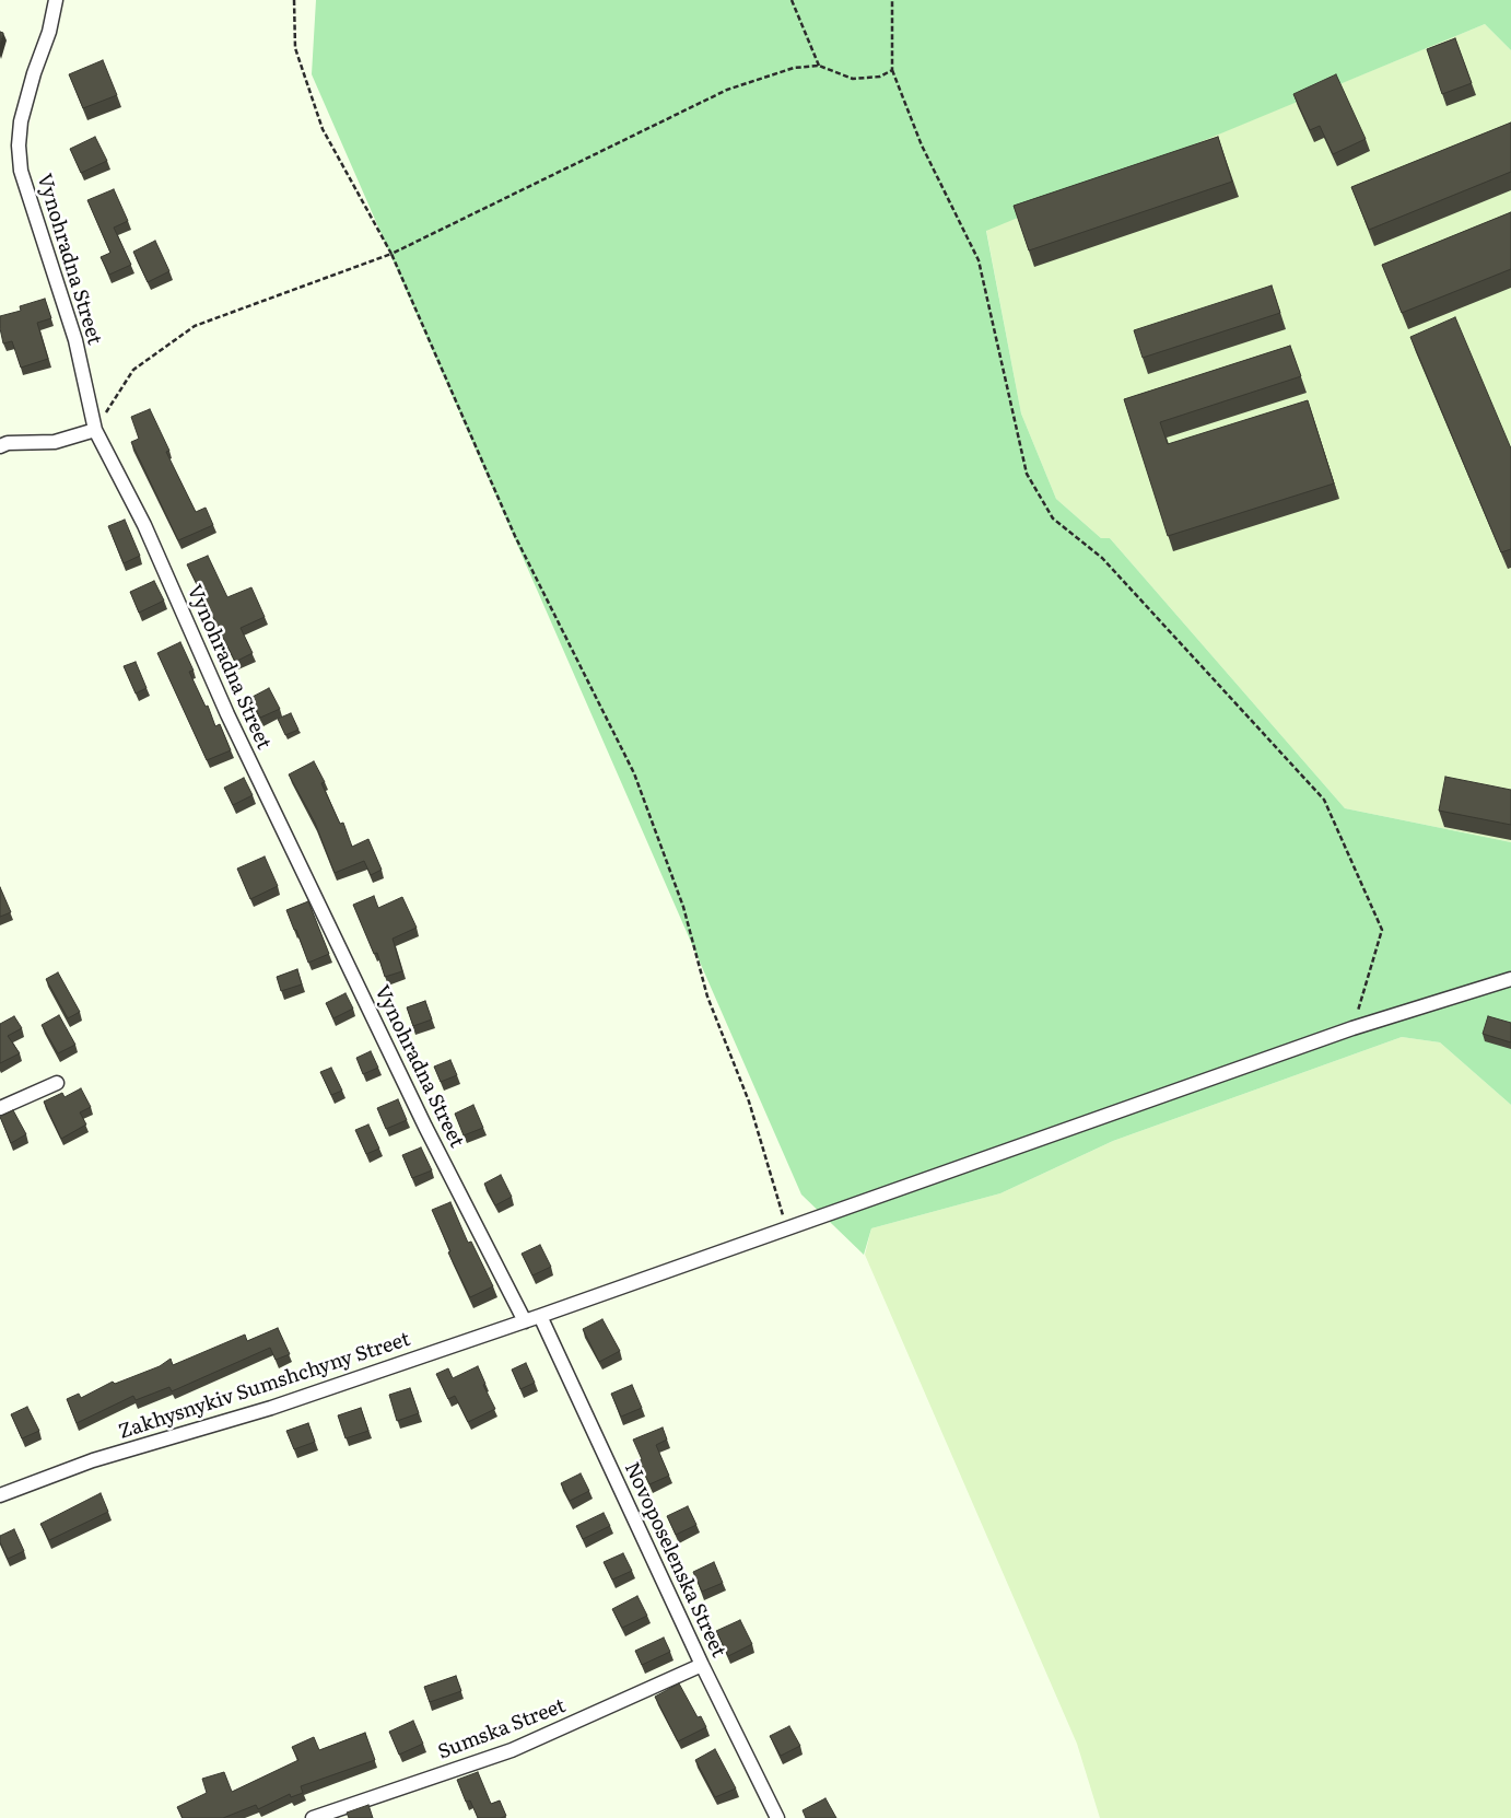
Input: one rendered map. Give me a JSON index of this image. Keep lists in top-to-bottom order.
{
  "streets": {
    "street": [
      "Vynohradna Street",
      "Zakhysnykiv Sumshchyny Street",
      "Novoposelenska Street",
      "Sumska Street"
    ]
  },
  "crossings": [
    ["Vynohradna Street", "Zakhysnykiv Sumshchyny Street"],
    ["Zakhysnykiv Sumshchyny Street", "Novoposelenska Street"],
    ["Novoposelenska Street", "Sumska Street"]
  ]
}
